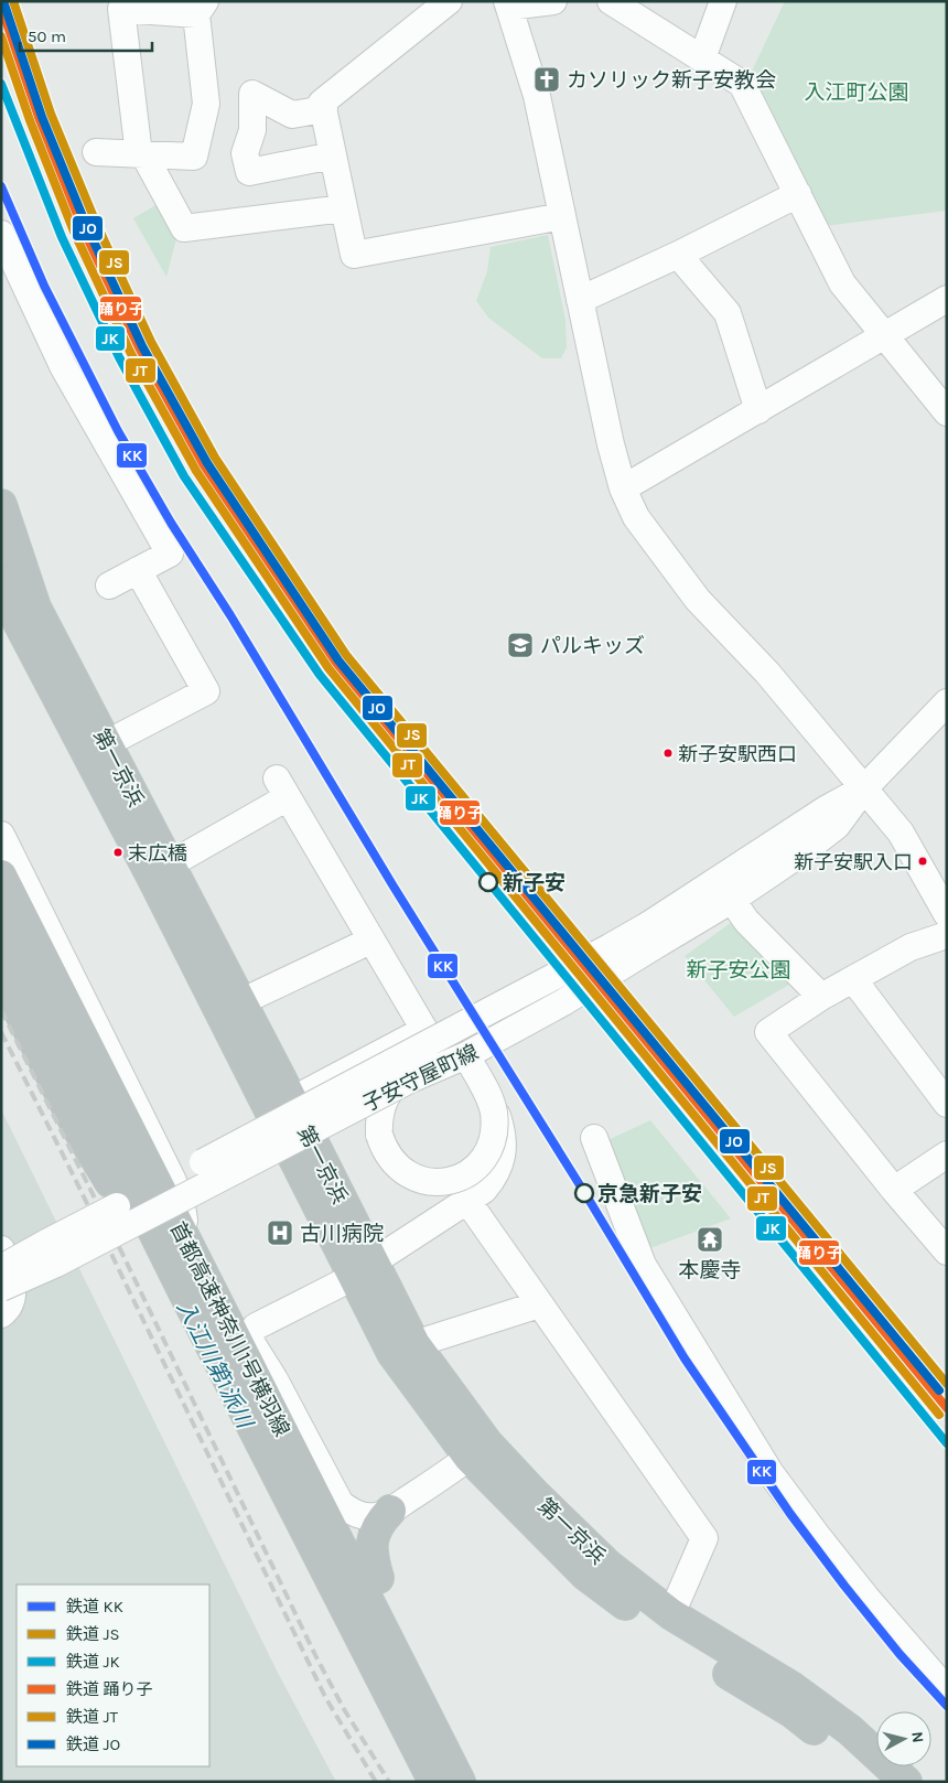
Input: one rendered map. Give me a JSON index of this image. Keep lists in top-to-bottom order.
{
  "streets": {
    "highway": ["第一京浜", "首都高速神奈川1号横羽線"],
    "street": ["子安守屋町線"]
  },
  "water": ["入江川第1派川"],
  "parks": ["入江町公園", "新子安公園"],
  "places": {
    "church": ["カソリック新子安教会"],
    "school or university": ["パルキッズ"],
    "other": [
      "新子安駅西口",
      "末広橋",
      "新子安駅入口",
      "新子安",
      "京急新子安"
    ],
    "hospital": ["古川病院"],
    "temple": ["本慶寺"]
  },
  "lines": [
    "rail line JS",
    "rail line JO",
    "rail line 踊り子",
    "rail line JT",
    "rail line JK",
    "rail line KK"
  ],
  "legend": [
    "鉄道 KK",
    "鉄道 JS",
    "鉄道 JK",
    "鉄道 踊り子",
    "鉄道 JT",
    "鉄道 JO"
  ],
  "scale_bar": "50 m",
  "north": "right"
}
